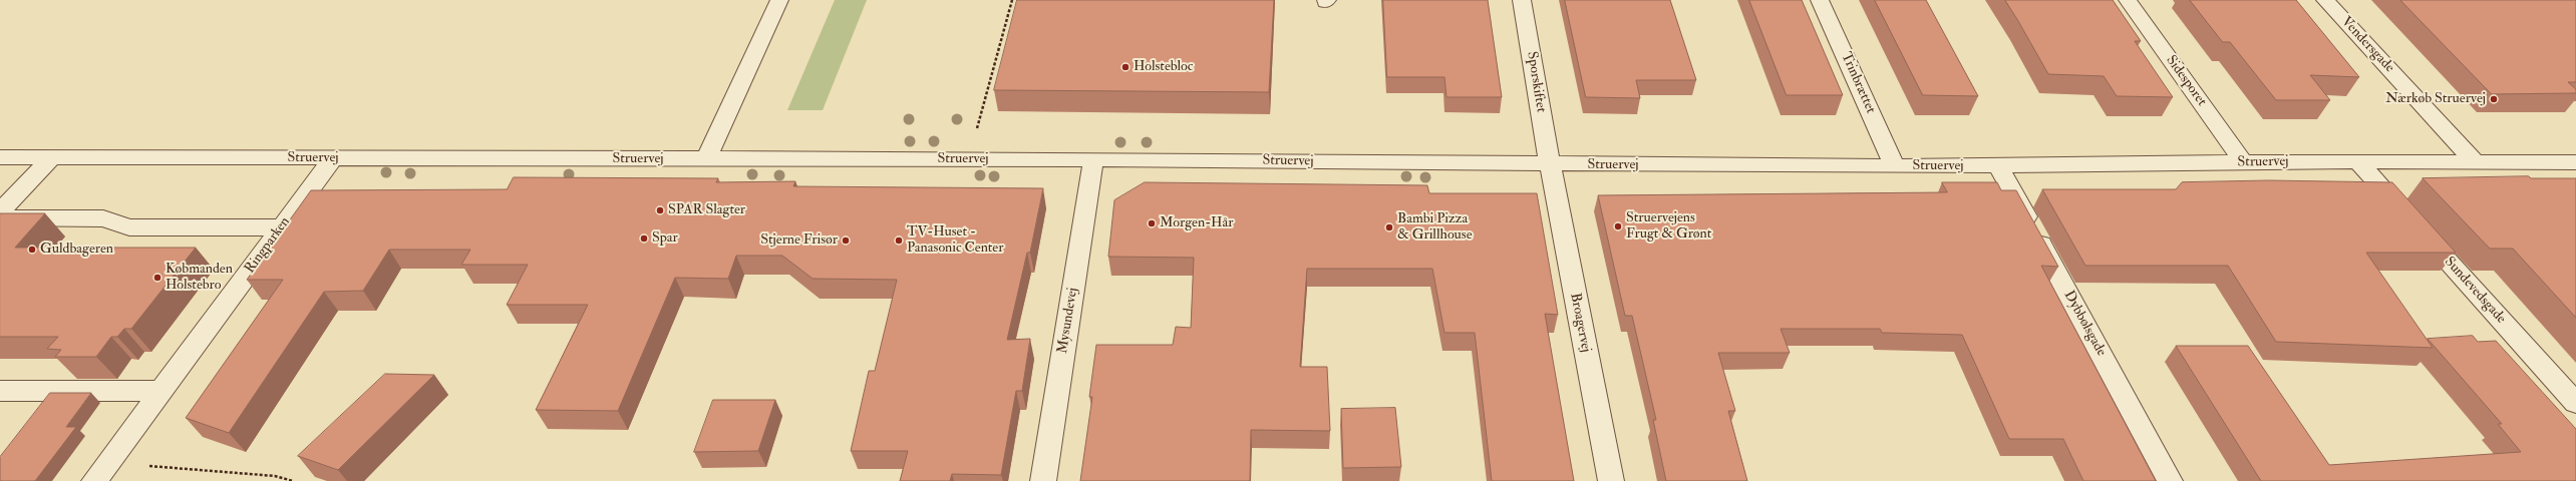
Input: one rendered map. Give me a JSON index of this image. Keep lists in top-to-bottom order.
{
  "streets": {
    "street": [
      "Vendersgade",
      "Sidesporet",
      "Sporskiftet",
      "Trinbrættet",
      "Struervej",
      "Ringparken",
      "Sundevedsgade",
      "Mysundevej",
      "Broagervej",
      "Dybbølsgade"
    ]
  },
  "crossings": [
    ["Vendersgade", "Struervej"],
    ["Sidesporet", "Struervej"],
    ["Sporskiftet", "Struervej"],
    ["Sporskiftet", "Broagervej"],
    ["Trinbrættet", "Struervej"],
    ["Struervej", "Ringparken"],
    ["Struervej", "Sundevedsgade"],
    ["Struervej", "Mysundevej"],
    ["Struervej", "Broagervej"],
    ["Struervej", "Dybbølsgade"]
  ],
  "places": [
    "Holstebloc",
    "Nærkøb Struervej",
    "SPAR Slagter",
    "Morgen-Hår",
    "Struervejens Frugt & Grønt",
    "Bambi Pizza & Grillhouse",
    "Spar",
    "Stjerne Frisør",
    "TV-Huset - Panasonic Center",
    "Guldbageren",
    "Købmanden Holstebro"
  ]
}
